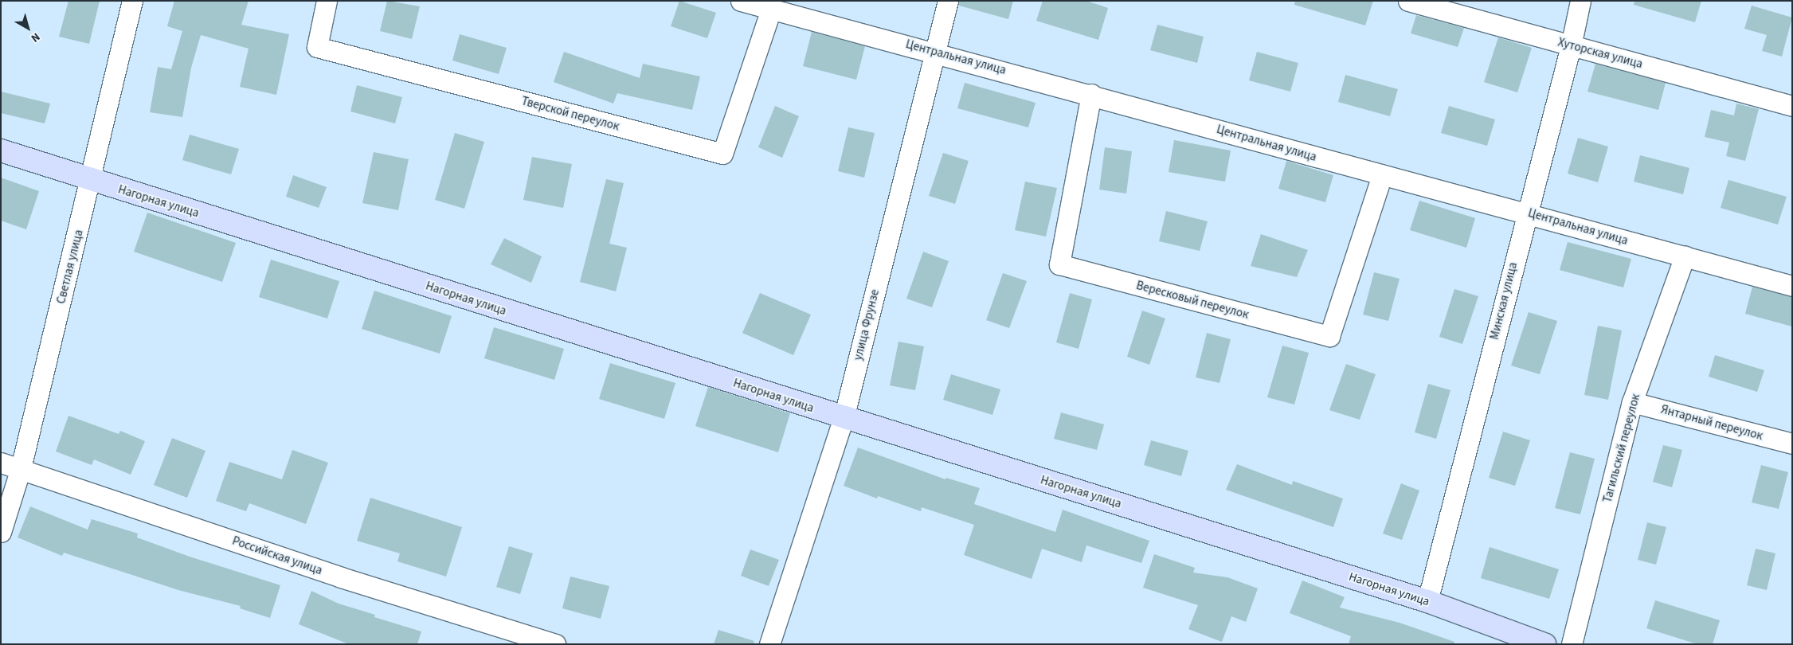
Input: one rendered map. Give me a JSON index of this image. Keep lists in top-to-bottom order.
{
  "streets": {
    "street": [
      "Хуторская улица",
      "Центральная улица",
      "Тверской переулок",
      "Нагорная улица",
      "Светлая улица",
      "Вересковый переулок",
      "Минская улица",
      "улица Фрунзе",
      "Янтарный переулок",
      "Тагильский переулок",
      "Российская улица"
    ]
  },
  "crossings": [
    ["Хуторская улица", "Минская улица"],
    ["Центральная улица", "Тверской переулок"],
    ["Центральная улица", "Вересковый переулок"],
    ["Центральная улица", "Минская улица"],
    ["Центральная улица", "улица Фрунзе"],
    ["Центральная улица", "Тагильский переулок"],
    ["Нагорная улица", "Светлая улица"],
    ["Нагорная улица", "Минская улица"],
    ["Нагорная улица", "улица Фрунзе"],
    ["Светлая улица", "Российская улица"],
    ["Янтарный переулок", "Тагильский переулок"]
  ],
  "north": "bottom right"
}
